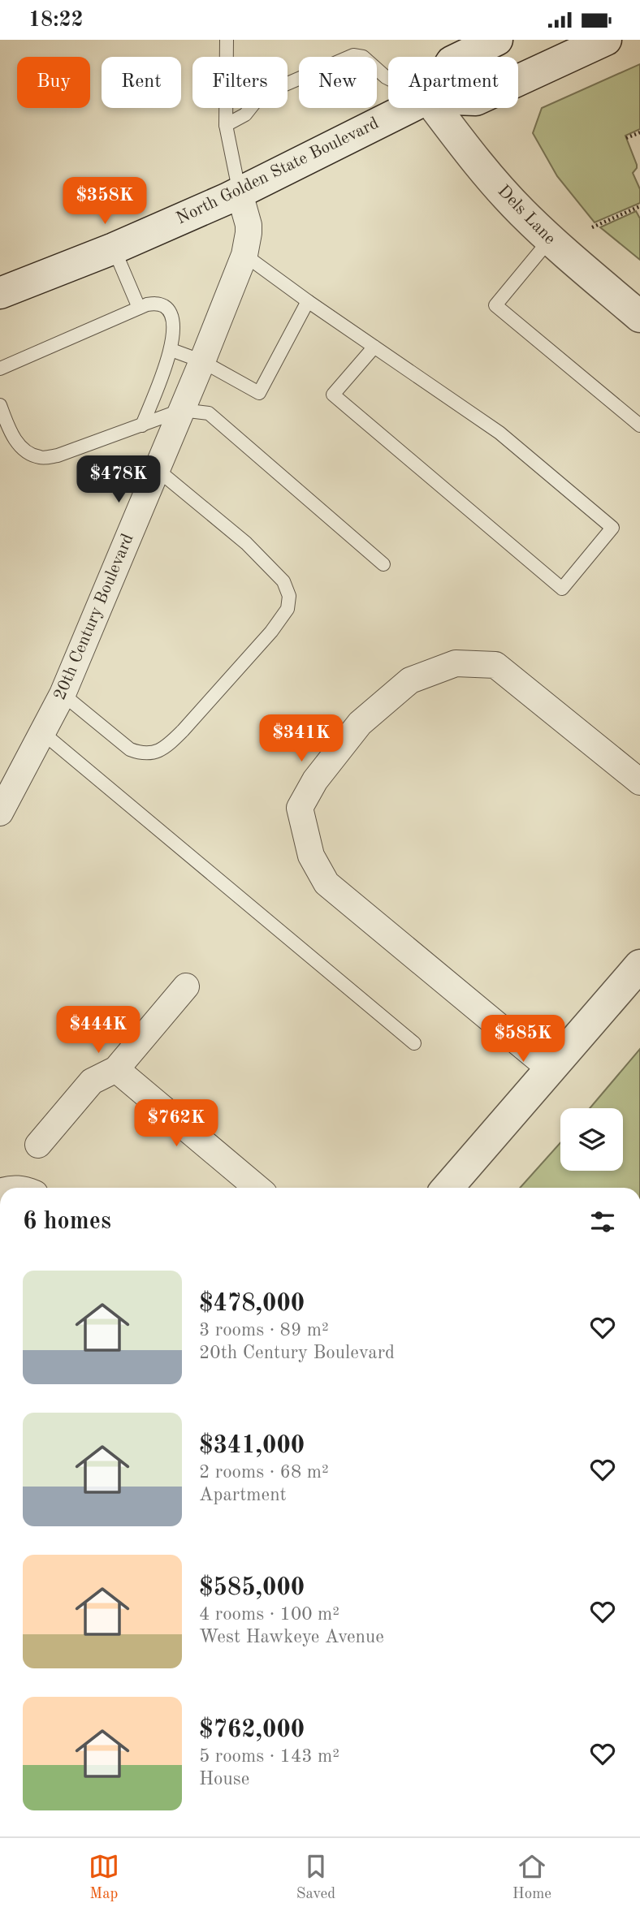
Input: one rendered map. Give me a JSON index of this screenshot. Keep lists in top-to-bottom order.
{
  "streets": {
    "main road": ["North Golden State Boulevard", "Dels Lane"],
    "street": ["20th Century Boulevard"]
  },
  "crossings": [
    ["North Golden State Boulevard", "20th Century Boulevard"]
  ],
  "page": {
    "status": "18:22",
    "chip": [
      "Buy",
      "Rent",
      "Filters",
      "New",
      "Apartment"
    ],
    "price": [
      "$358K",
      "$478K",
      "$341K",
      "$444K",
      "$585K",
      "$762K"
    ],
    "heading": "6 homes",
    "list": [
      {
        "name": "$478,000",
        "note": "3 rooms · 89 m² · 20th Century Boulevard"
      },
      {
        "name": "$341,000",
        "note": "2 rooms · 68 m² · Apartment"
      },
      {
        "name": "$585,000",
        "note": "4 rooms · 100 m² · West Hawkeye Avenue"
      },
      {
        "name": "$762,000",
        "note": "5 rooms · 143 m² · House"
      }
    ],
    "tabs": ["Map", "Saved", "Home"]
  }
}
